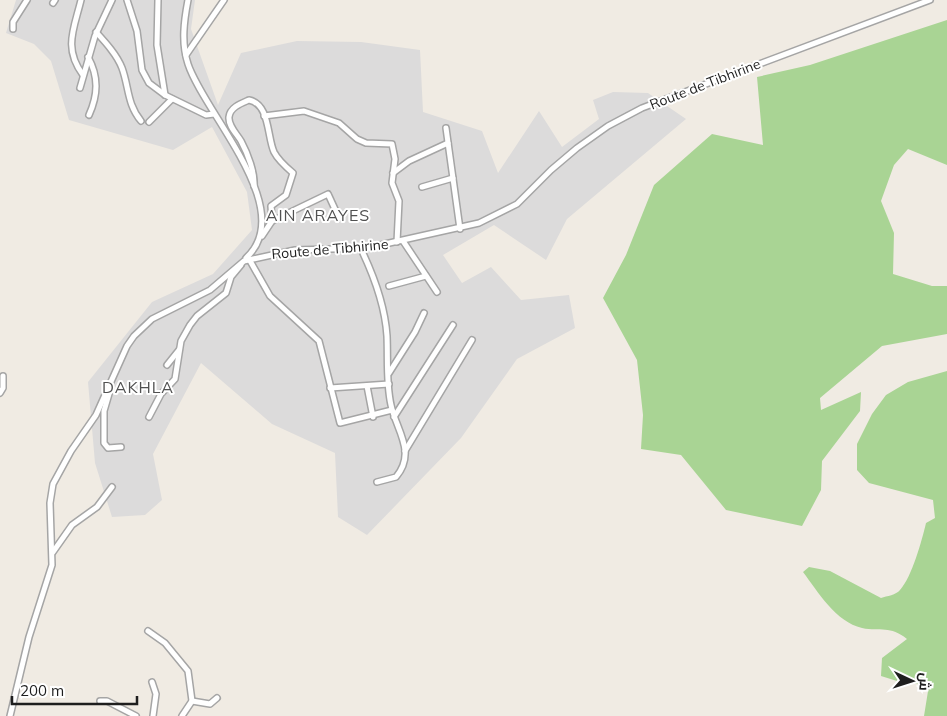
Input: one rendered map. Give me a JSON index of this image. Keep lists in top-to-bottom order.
{
  "streets": {
    "street": ["Route de Tibhirine"]
  },
  "districts": ["AIN ARAYES", "DAKHLA"],
  "scale_bar": "200 m",
  "north": "right"
}
